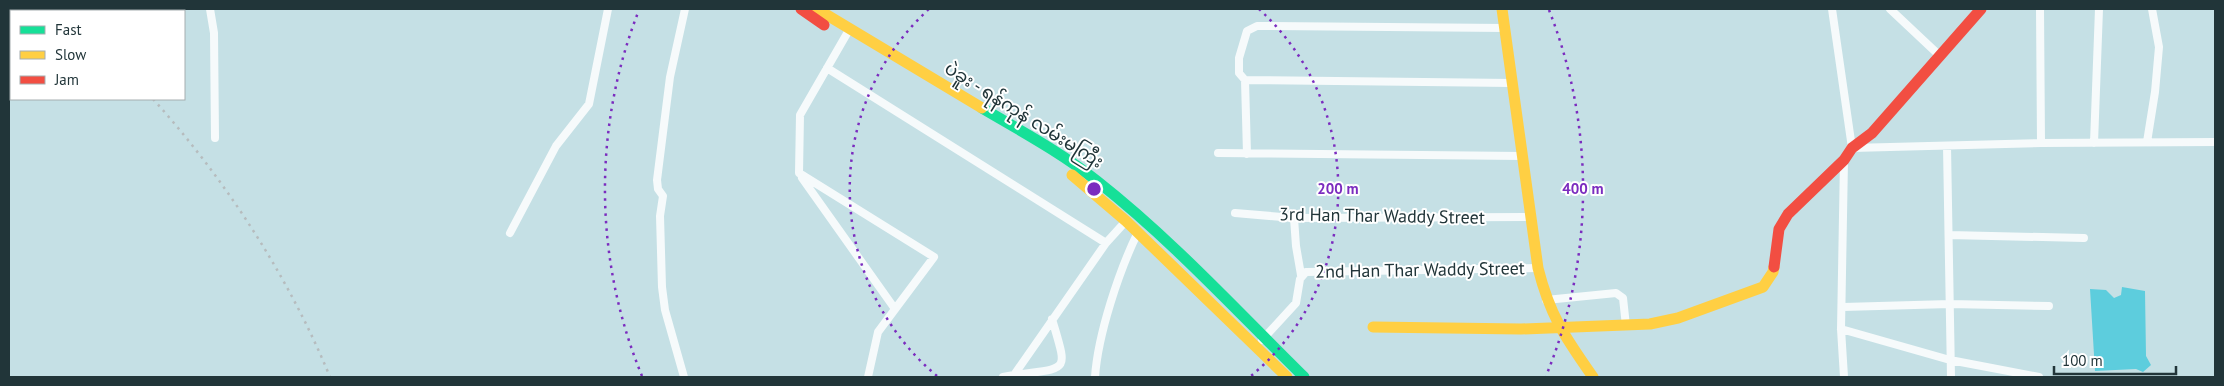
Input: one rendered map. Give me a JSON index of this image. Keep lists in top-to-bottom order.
{
  "streets": {
    "main road": ["ပဲခူး - ရန်ကုန် လမ်းမကြီး"],
    "street": ["3rd Han Thar Waddy Street", "2nd Han Thar Waddy Street"]
  },
  "crossings": [
    ["ပဲခူး - ရန်ကုန် လမ်းမကြီး", "2nd Han Thar Waddy Street"]
  ],
  "legend": ["Fast", "Slow", "Jam"],
  "scale_bar": "100 m",
  "rings": ["200 m", "400 m"]
}
